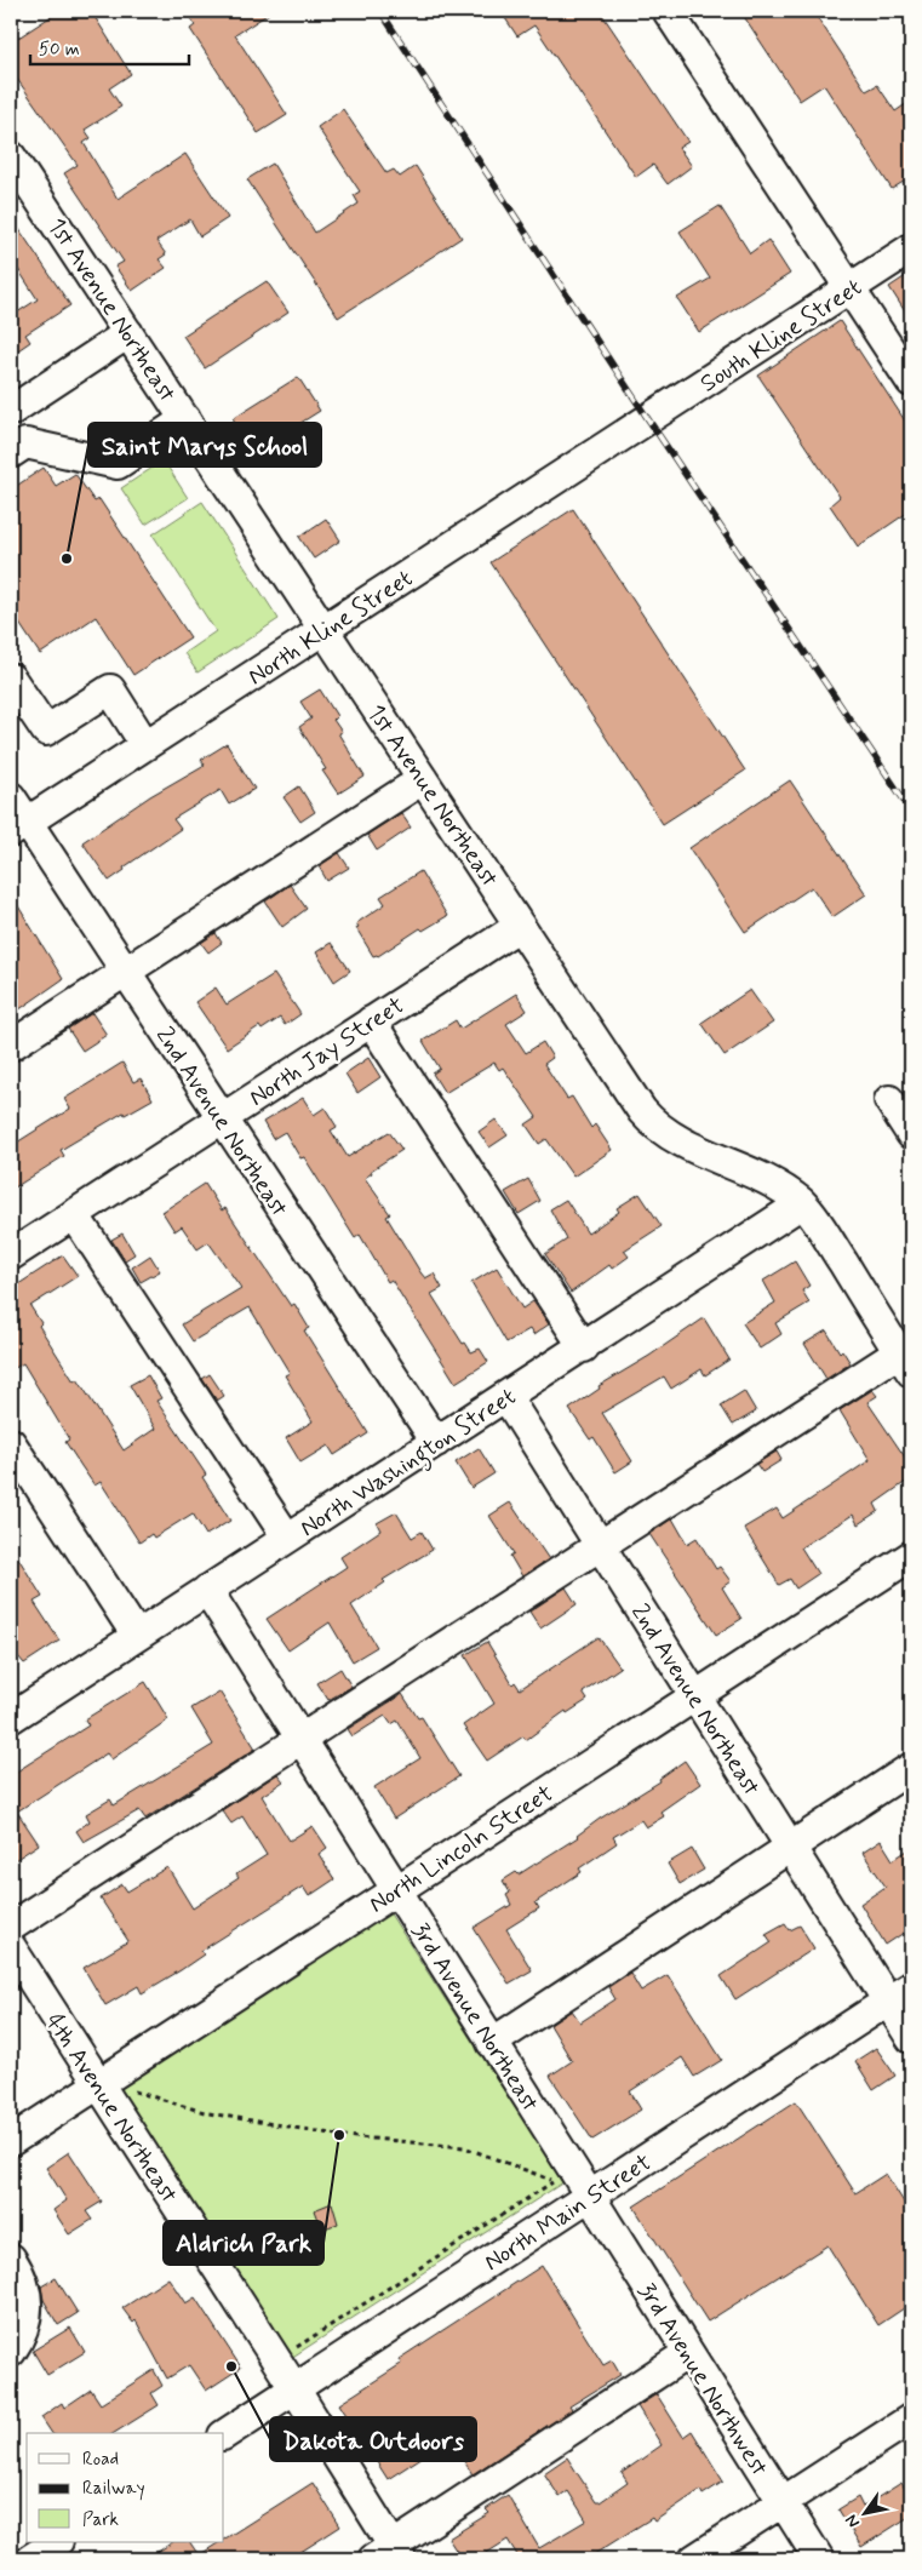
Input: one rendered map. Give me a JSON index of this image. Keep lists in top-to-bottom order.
{
  "streets": {
    "street": [
      "1st Avenue Northeast",
      "South Kline Street",
      "North Kline Street",
      "North Jay Street",
      "2nd Avenue Northeast",
      "North Washington Street",
      "North Lincoln Street",
      "3rd Avenue Northeast",
      "4th Avenue Northeast",
      "North Main Street",
      "3rd Avenue Northwest"
    ]
  },
  "crossings": [
    ["1st Avenue Northeast", "North Kline Street"],
    ["1st Avenue Northeast", "North Jay Street"],
    ["1st Avenue Northeast", "North Washington Street"],
    ["South Kline Street", "North Kline Street"],
    ["North Kline Street", "2nd Avenue Northeast"],
    ["North Jay Street", "2nd Avenue Northeast"],
    ["2nd Avenue Northeast", "North Washington Street"],
    ["2nd Avenue Northeast", "North Lincoln Street"],
    ["2nd Avenue Northeast", "North Main Street"],
    ["North Washington Street", "3rd Avenue Northeast"],
    ["North Lincoln Street", "3rd Avenue Northeast"],
    ["North Lincoln Street", "4th Avenue Northeast"],
    ["3rd Avenue Northeast", "North Main Street"],
    ["3rd Avenue Northeast", "3rd Avenue Northwest"],
    ["4th Avenue Northeast", "North Main Street"],
    ["North Main Street", "3rd Avenue Northwest"]
  ],
  "places": ["Saint Marys School", "Aldrich Park", "Dakota Outdoors"],
  "legend": ["Road", "Railway", "Park"],
  "scale_bar": "50 m",
  "north": "bottom left"
}
